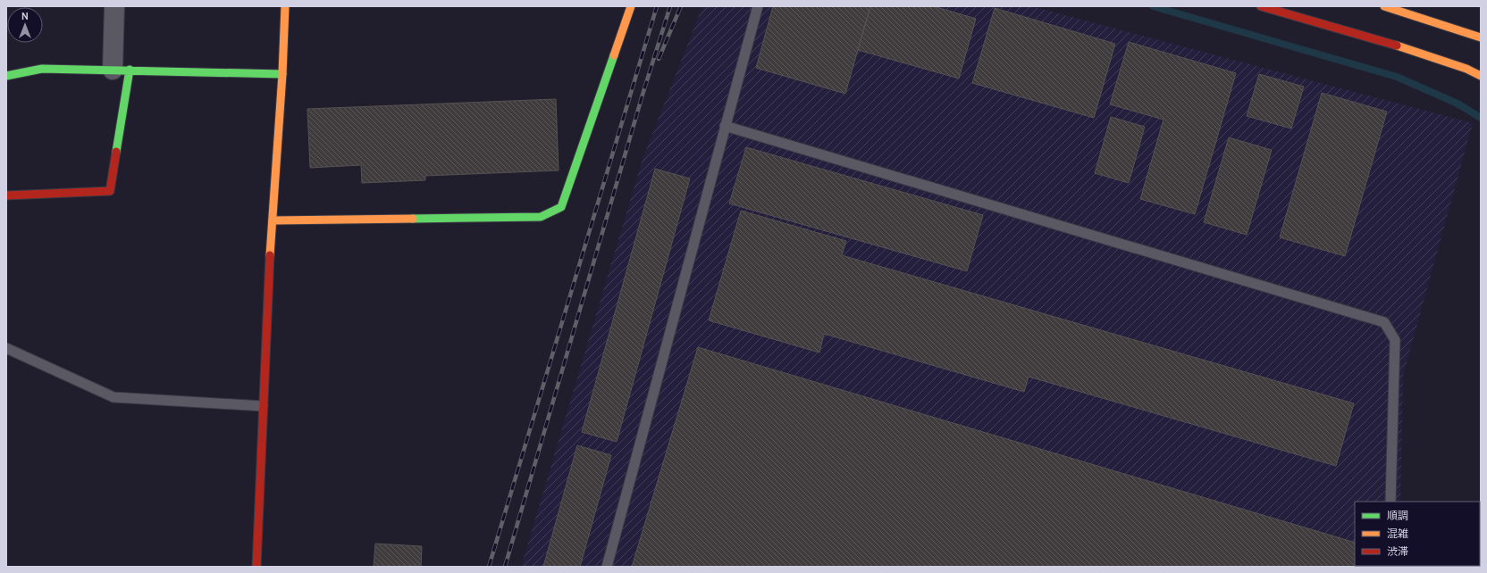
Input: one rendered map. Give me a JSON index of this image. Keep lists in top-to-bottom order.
{
  "legend": ["順調", "混雑", "渋滞"],
  "north": "top"
}
